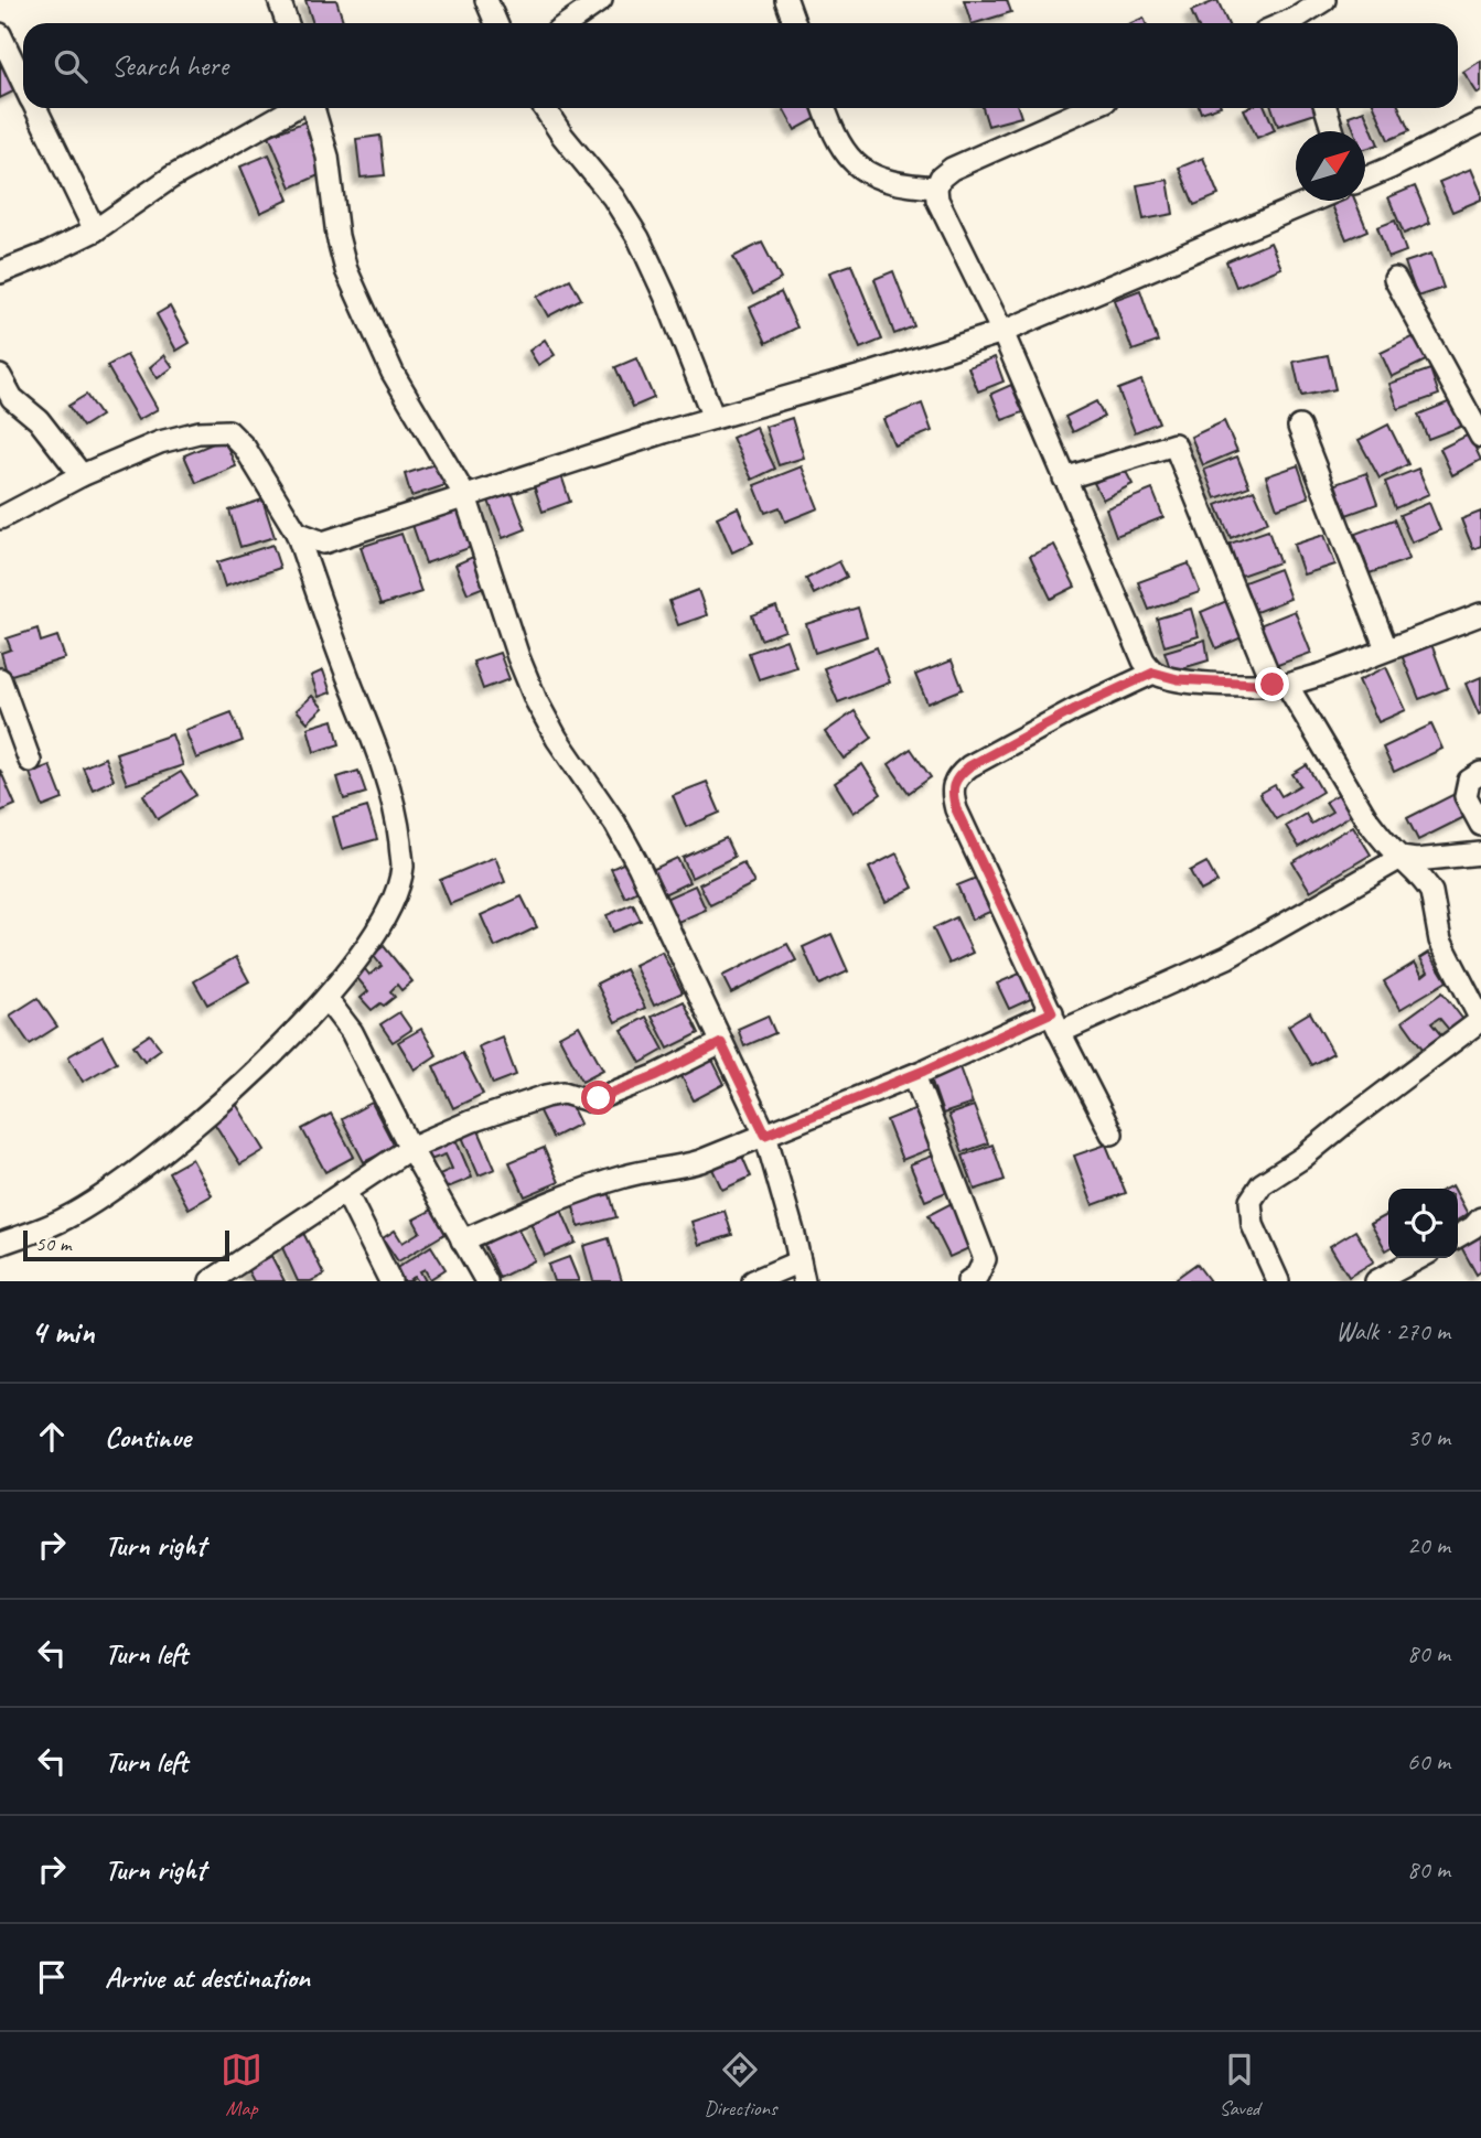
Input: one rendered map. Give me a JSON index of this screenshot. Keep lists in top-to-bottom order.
{
  "scale_bar": "50 m",
  "north": "top right",
  "page": {
    "search": "Search here",
    "scale": "50 m",
    "heading": ["4 min", "Walk · 270 m"],
    "list": [
      ["Continue", "30 m"],
      ["Turn right", "20 m"],
      ["Turn left", "80 m"],
      ["Turn left", "60 m"],
      ["Turn right", "80 m"],
      "Arrive at destination"
    ],
    "nav": ["Map", "Directions", "Saved"]
  }
}
